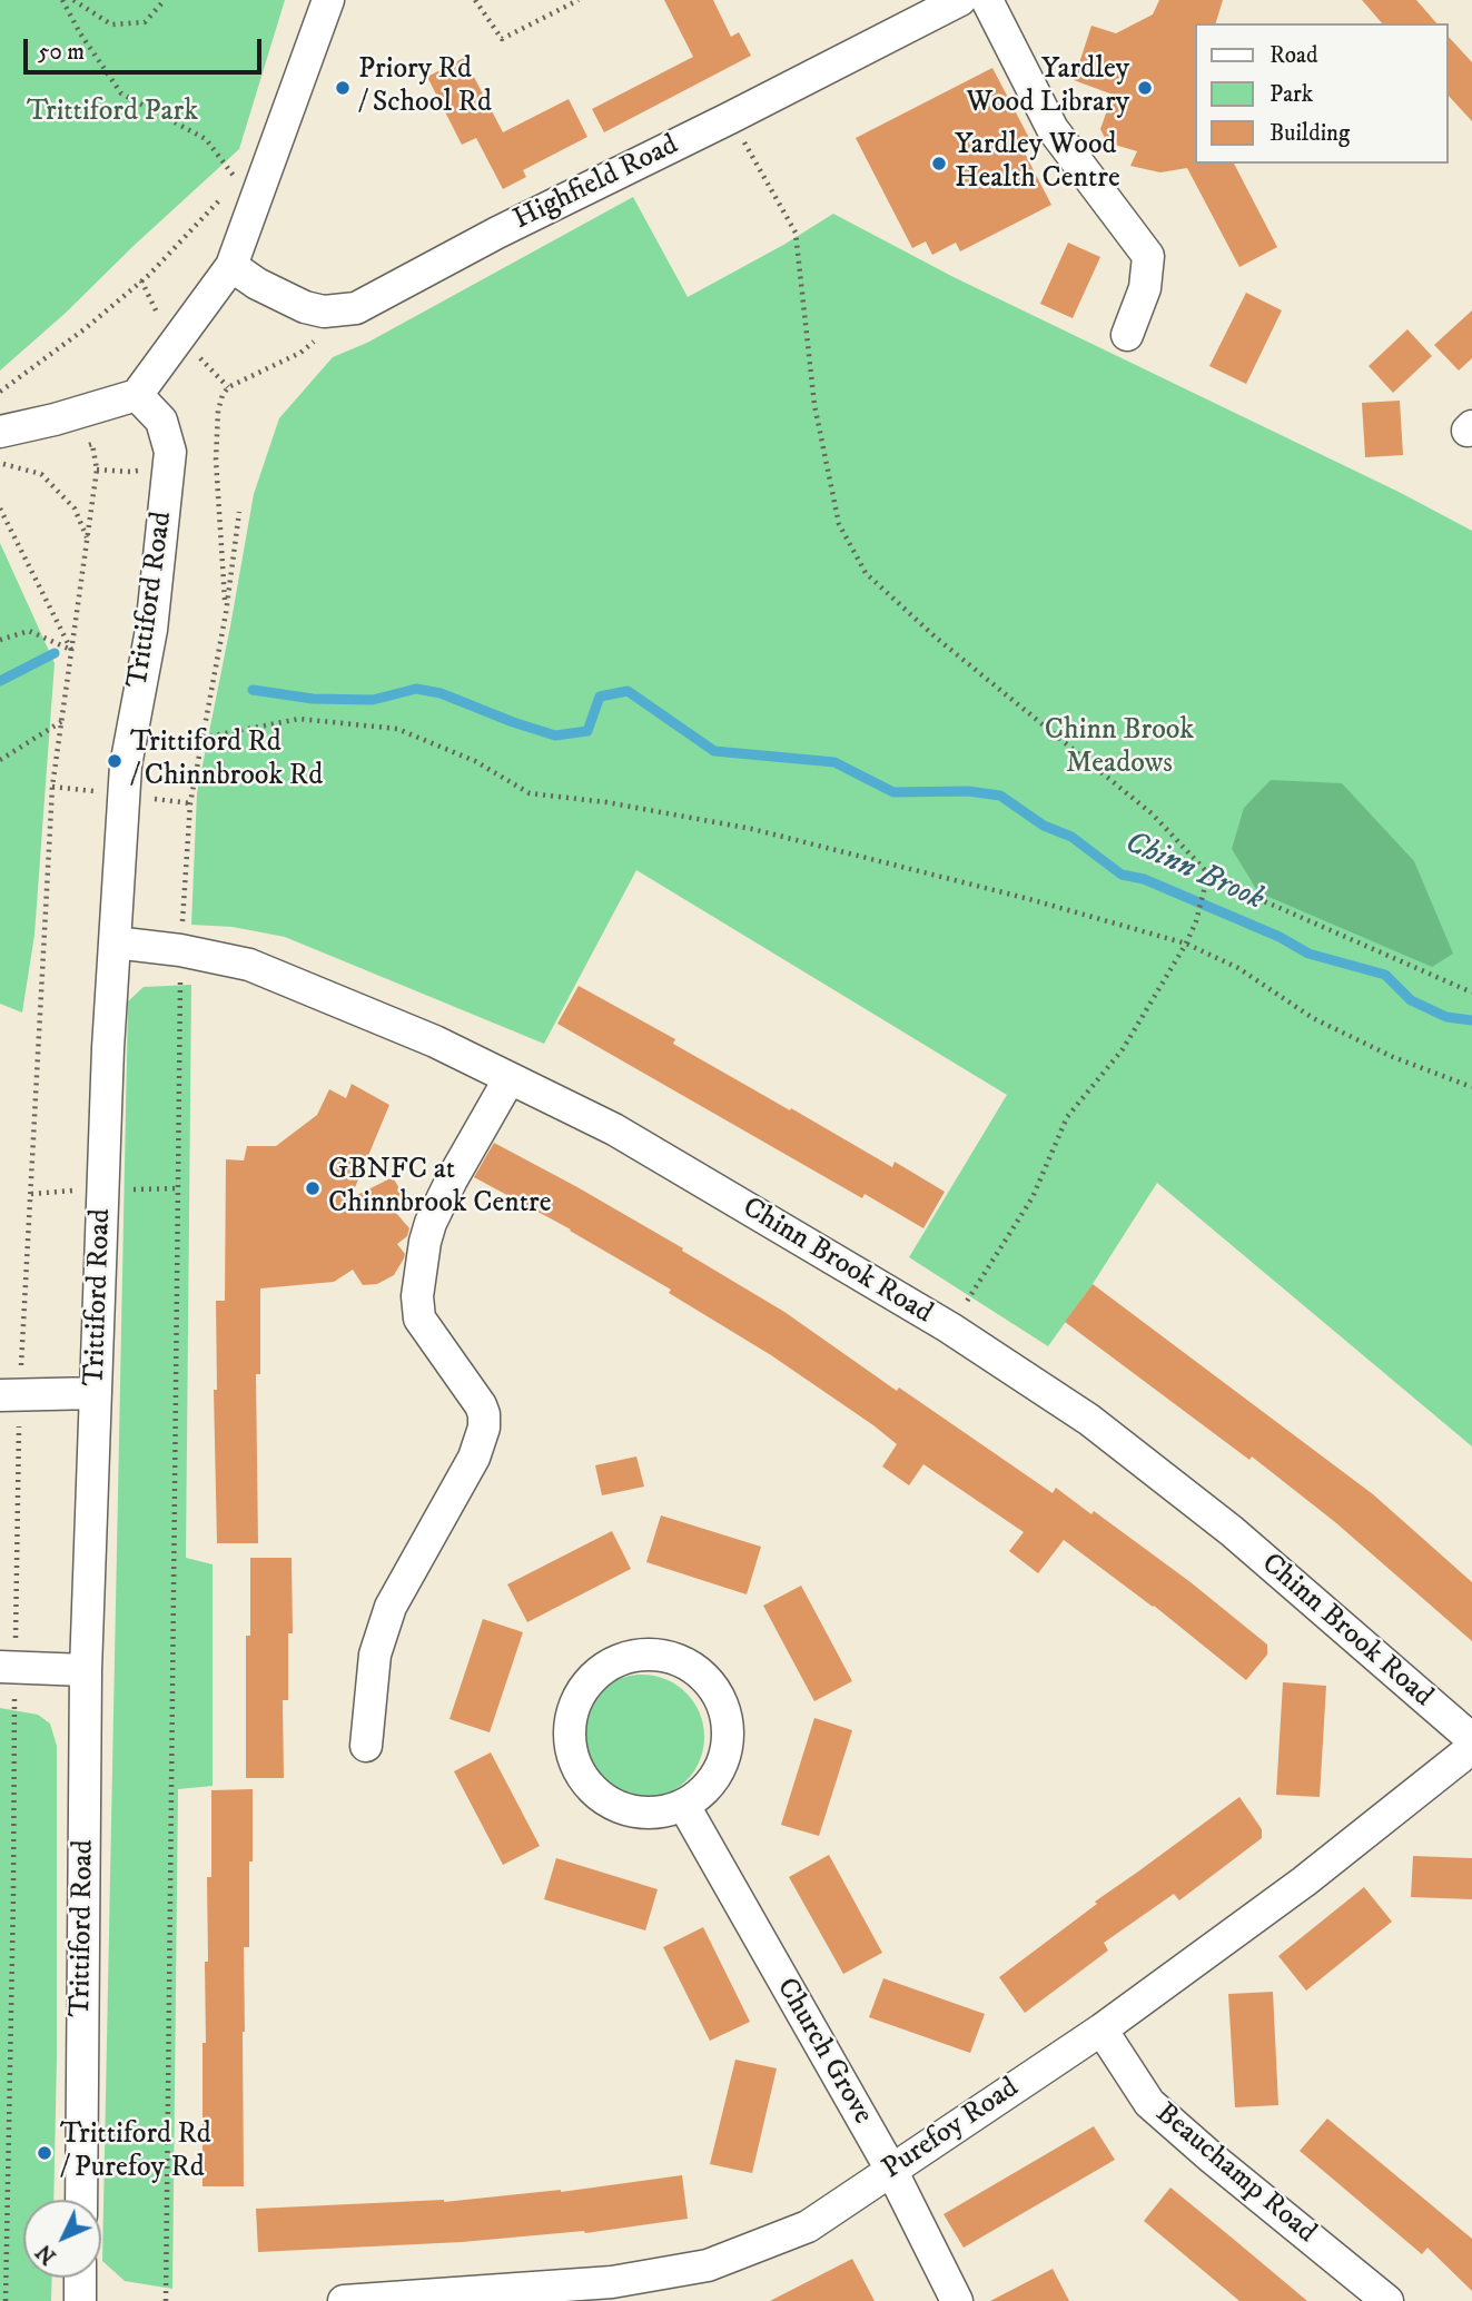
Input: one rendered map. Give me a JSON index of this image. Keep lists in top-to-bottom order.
{
  "streets": {
    "street": [
      "Highfield Road",
      "Trittiford Road",
      "Chinn Brook Road",
      "Church Grove",
      "Purefoy Road",
      "Beauchamp Road"
    ]
  },
  "crossings": [
    ["Trittiford Road", "Chinn Brook Road"],
    ["Church Grove", "Purefoy Road"],
    ["Purefoy Road", "Beauchamp Road"]
  ],
  "water": ["Chinn Brook"],
  "parks": ["Trittiford Park", "Chinn Brook Meadows"],
  "places": [
    "Priory Rd / School Rd",
    "Yardley Wood Library",
    "Yardley Wood Health Centre",
    "Trittiford Rd / Chinnbrook Rd",
    "GBNFC at Chinnbrook Centre",
    "Trittiford Rd / Purefoy Rd"
  ],
  "legend": ["Road", "Park", "Building"],
  "scale_bar": "50 m",
  "north": "bottom left"
}
